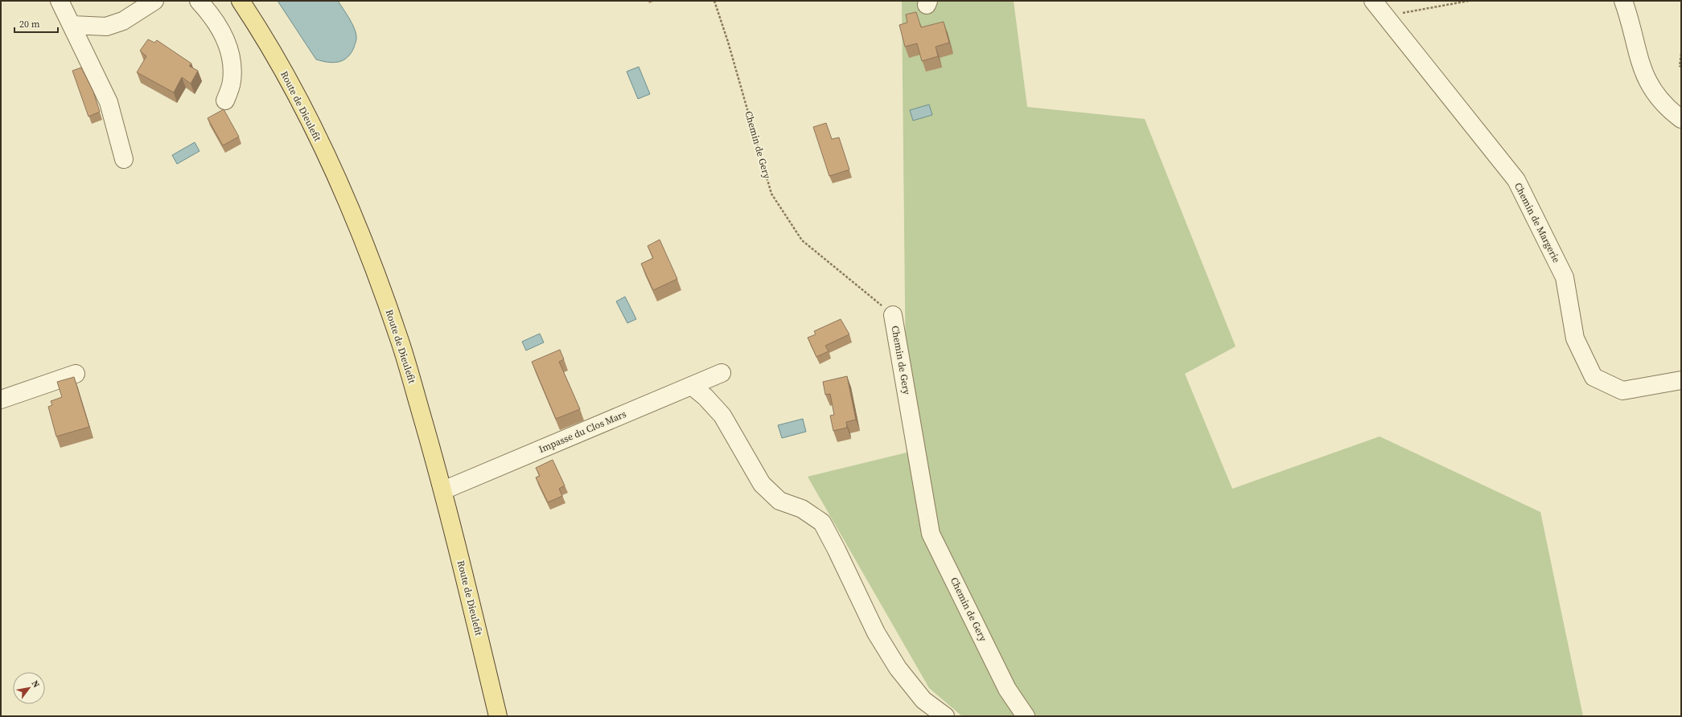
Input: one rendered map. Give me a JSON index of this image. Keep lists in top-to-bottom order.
{
  "streets": {
    "main road": ["Route de Dieulefit"],
    "street": ["Chemin de Gery", "Chemin de Margerie", "Impasse du Clos Mars"]
  },
  "crossings": [
    ["Route de Dieulefit", "Impasse du Clos Mars"]
  ],
  "scale_bar": "20 m",
  "north": "top right"
}
